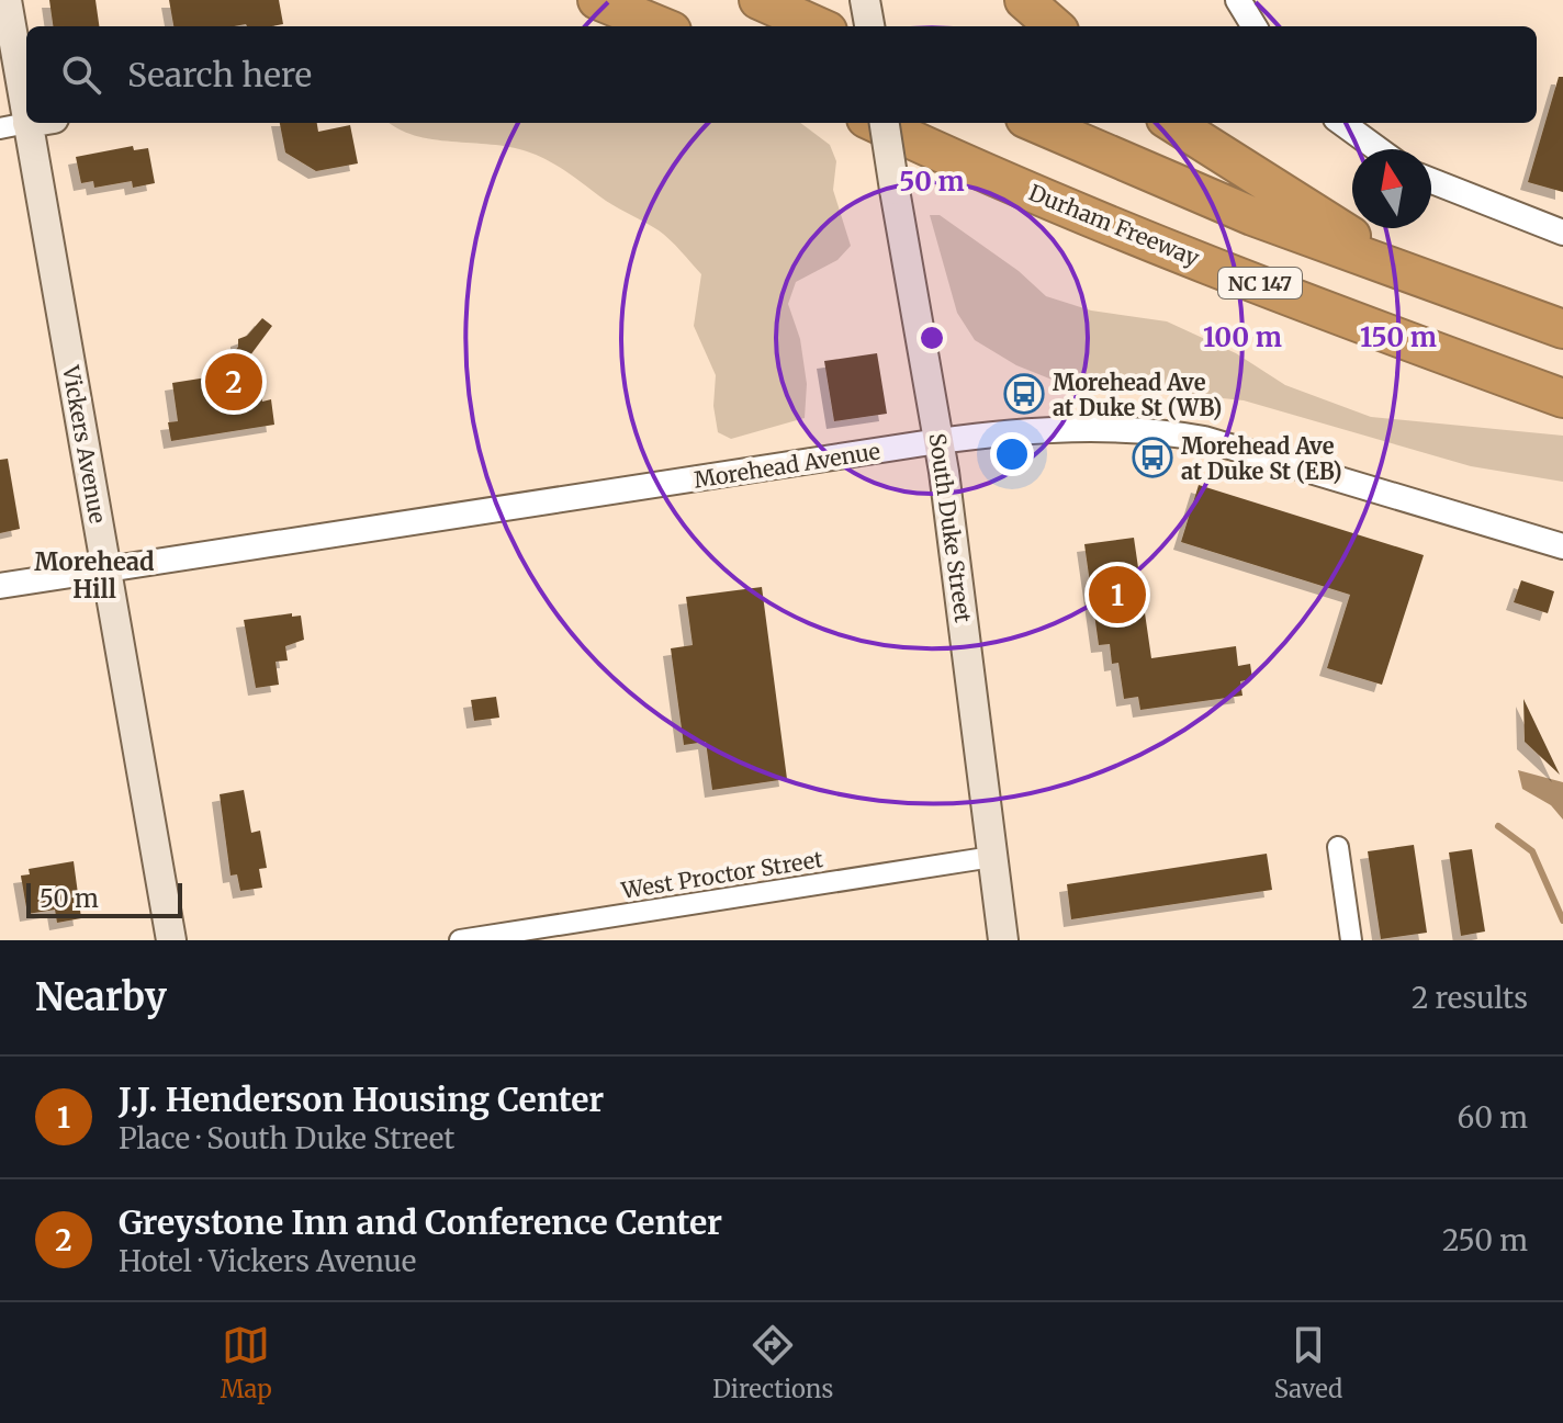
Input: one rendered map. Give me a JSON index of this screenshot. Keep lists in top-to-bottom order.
{
  "streets": {
    "highway": ["Durham Freeway", "NC 147"],
    "main road": ["Vickers Avenue", "South Duke Street"],
    "street": ["Morehead Avenue", "West Proctor Street"]
  },
  "crossings": [
    ["Vickers Avenue", "Morehead Avenue"],
    ["Morehead Avenue", "South Duke Street"],
    ["South Duke Street", "West Proctor Street"]
  ],
  "districts": ["Morehead Hill"],
  "places": {
    "bus stop": ["Morehead Ave at Duke St (WB)", "Morehead Ave at Duke St (EB)"]
  },
  "scale_bar": "50 m",
  "north": "top",
  "page": {
    "search": "Search here",
    "pins": ["2", "1"],
    "scale": "50 m",
    "heading": ["Nearby", "2 results"],
    "list": [
      {
        "mark": "1",
        "name": "J.J. Henderson Housing Center",
        "note": "Place · South Duke Street",
        "value": "60 m"
      },
      {
        "mark": "2",
        "name": "Greystone Inn and Conference Center",
        "note": "Hotel · Vickers Avenue",
        "value": "250 m"
      }
    ],
    "nav": ["Map", "Directions", "Saved"]
  },
  "rings": ["50 m", "100 m", "150 m"]
}
